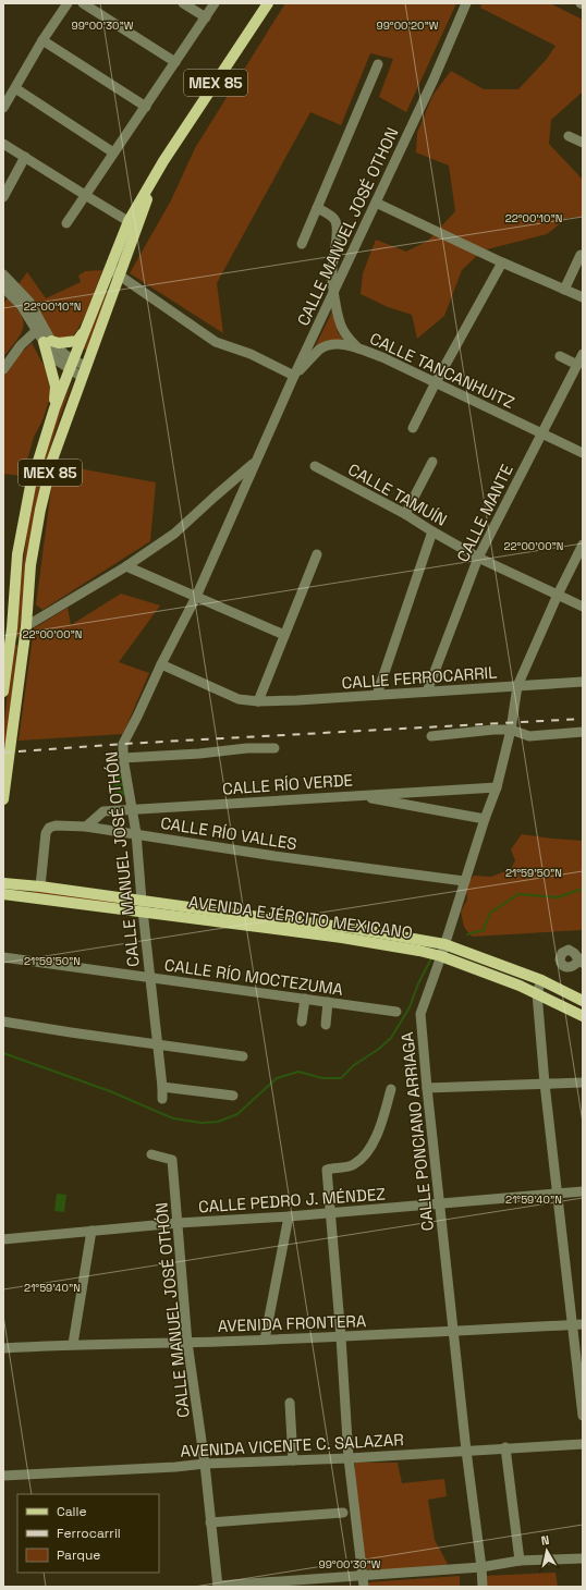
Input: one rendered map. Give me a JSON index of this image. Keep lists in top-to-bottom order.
{
  "streets": {
    "main road": ["MEX 85", "AVENIDA EJÉRCITO MEXICANO"],
    "street": [
      "CALLE MANUEL JOSÉ OTHON",
      "CALLE TANCANHUITZ",
      "CALLE TAMUÍN",
      "CALLE MANTE",
      "CALLE FERROCARRIL",
      "CALLE RÍO VERDE",
      "CALLE RÍO VALLES",
      "CALLE MANUEL JOSÉ OTHÓN",
      "CALLE RÍO MOCTEZUMA",
      "CALLE PONCIANO ARRIAGA",
      "CALLE PEDRO J. MÉNDEZ",
      "AVENIDA FRONTERA",
      "AVENIDA VICENTE C. SALAZAR"
    ]
  },
  "crossings": [
    ["CALLE MANUEL JOSÉ OTHON", "CALLE TANCANHUITZ"],
    ["CALLE MANUEL JOSÉ OTHON", "CALLE MANUEL JOSÉ OTHÓN"],
    ["CALLE TANCANHUITZ", "CALLE MANTE"],
    ["CALLE TAMUÍN", "CALLE MANTE"],
    ["CALLE TAMUÍN", "CALLE PONCIANO ARRIAGA"],
    ["CALLE MANTE", "CALLE FERROCARRIL"],
    ["CALLE FERROCARRIL", "CALLE MANUEL JOSÉ OTHÓN"],
    ["CALLE FERROCARRIL", "CALLE PONCIANO ARRIAGA"],
    ["CALLE RÍO VERDE", "CALLE RÍO VALLES"],
    ["CALLE RÍO VERDE", "CALLE MANUEL JOSÉ OTHÓN"],
    ["CALLE RÍO VERDE", "CALLE PONCIANO ARRIAGA"],
    ["CALLE RÍO VALLES", "CALLE MANUEL JOSÉ OTHÓN"],
    ["CALLE RÍO VALLES", "AVENIDA EJÉRCITO MEXICANO"],
    ["CALLE RÍO VALLES", "CALLE PONCIANO ARRIAGA"],
    ["CALLE MANUEL JOSÉ OTHÓN", "AVENIDA EJÉRCITO MEXICANO"],
    ["CALLE MANUEL JOSÉ OTHÓN", "CALLE RÍO MOCTEZUMA"],
    ["CALLE MANUEL JOSÉ OTHÓN", "CALLE PEDRO J. MÉNDEZ"],
    ["CALLE MANUEL JOSÉ OTHÓN", "AVENIDA FRONTERA"],
    ["CALLE MANUEL JOSÉ OTHÓN", "AVENIDA VICENTE C. SALAZAR"],
    ["AVENIDA EJÉRCITO MEXICANO", "CALLE PONCIANO ARRIAGA"],
    ["CALLE PONCIANO ARRIAGA", "CALLE PEDRO J. MÉNDEZ"],
    ["CALLE PONCIANO ARRIAGA", "AVENIDA FRONTERA"],
    ["CALLE PONCIANO ARRIAGA", "AVENIDA VICENTE C. SALAZAR"]
  ],
  "legend": ["Calle", "Ferrocarril", "Parque"],
  "north": "top",
  "coordinates": [
    "99°00'30\"W",
    "99°00'20\"W",
    "22°00'10\"N",
    "22°00'00\"N",
    "21°59'50\"N",
    "21°59'40\"N"
  ]
}
